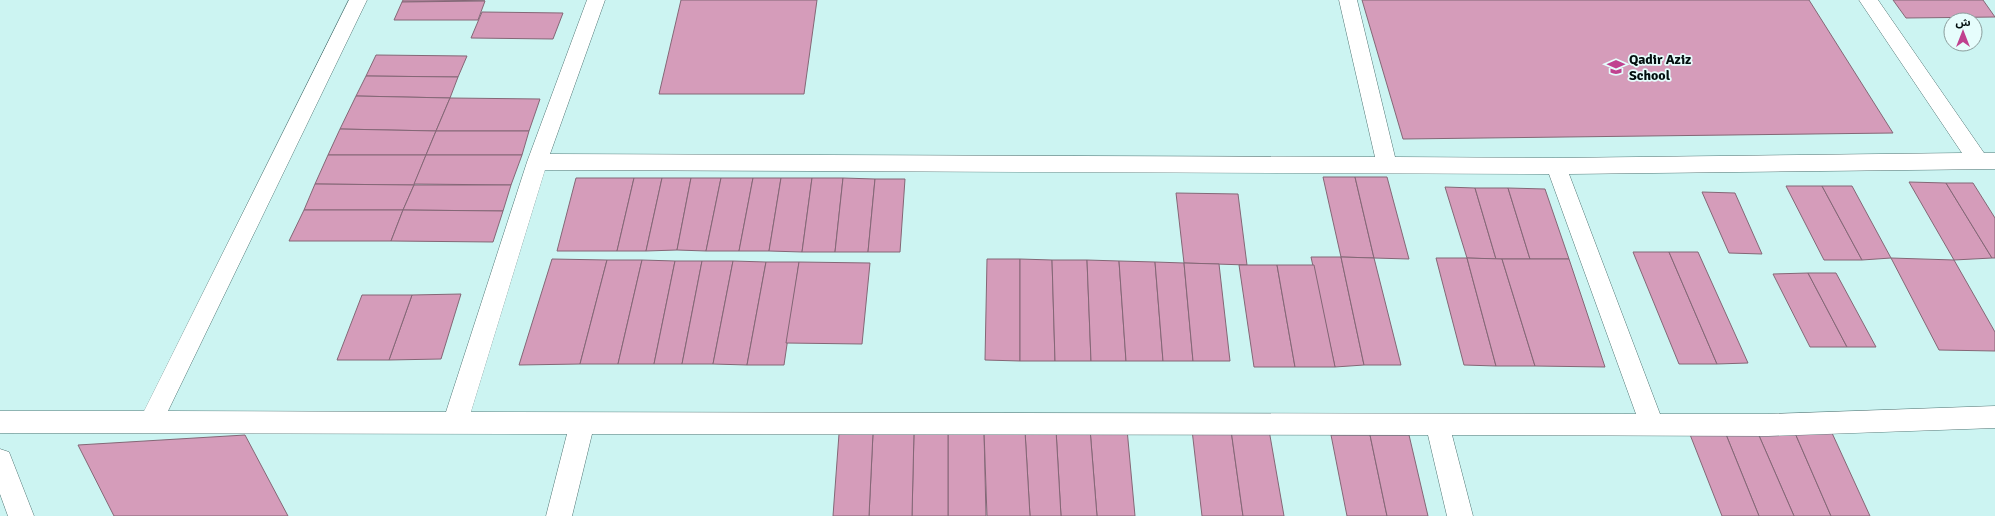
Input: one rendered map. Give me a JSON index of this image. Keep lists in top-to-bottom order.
{
  "places": {
    "school or university": ["Qadir Aziz School"]
  },
  "north": "top"
}
